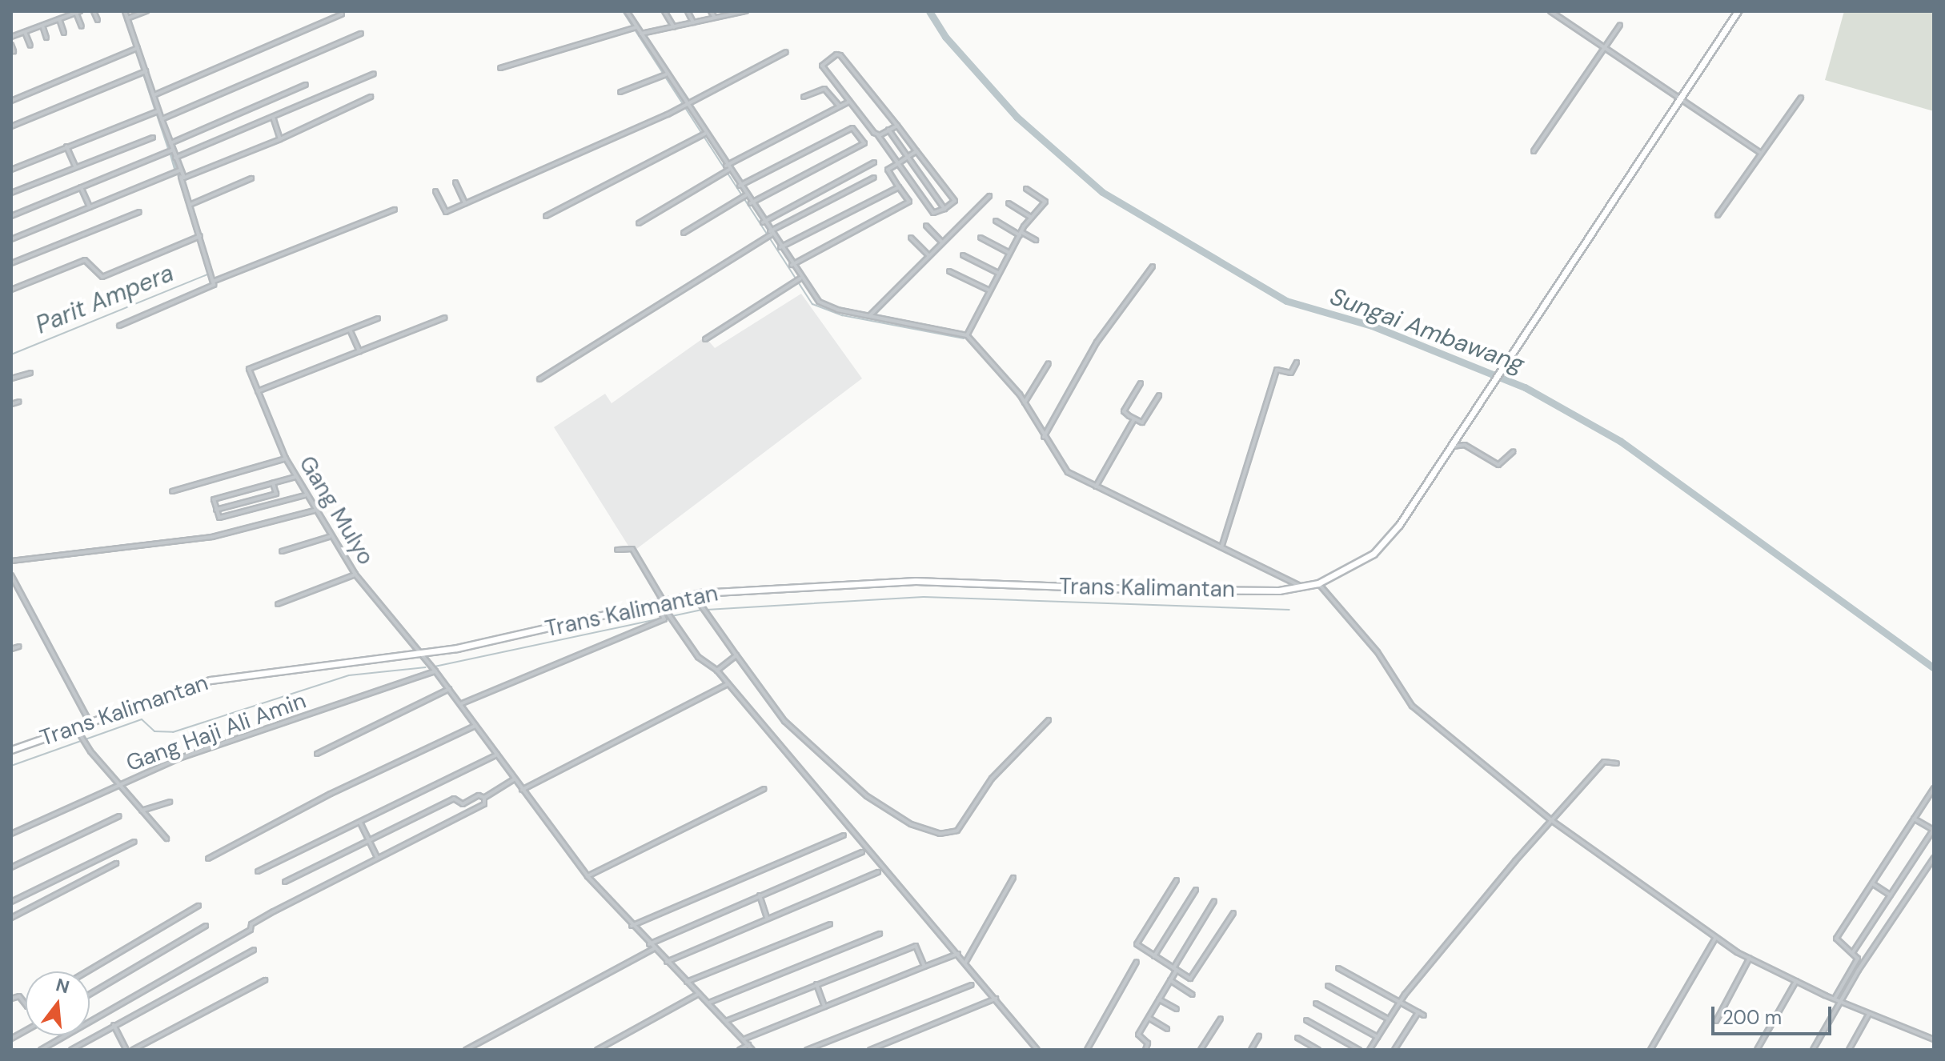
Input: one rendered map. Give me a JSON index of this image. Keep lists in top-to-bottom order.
{
  "streets": {
    "highway": ["Trans Kalimantan"],
    "street": ["Gang Mulyo", "Gang Haji Ali Amin"]
  },
  "crossings": [
    ["Gang Mulyo", "Trans Kalimantan"],
    ["Gang Mulyo", "Gang Haji Ali Amin"]
  ],
  "water": ["Parit Ampera", "Sungai Ambawang"],
  "scale_bar": "200 m",
  "north": "top"
}
